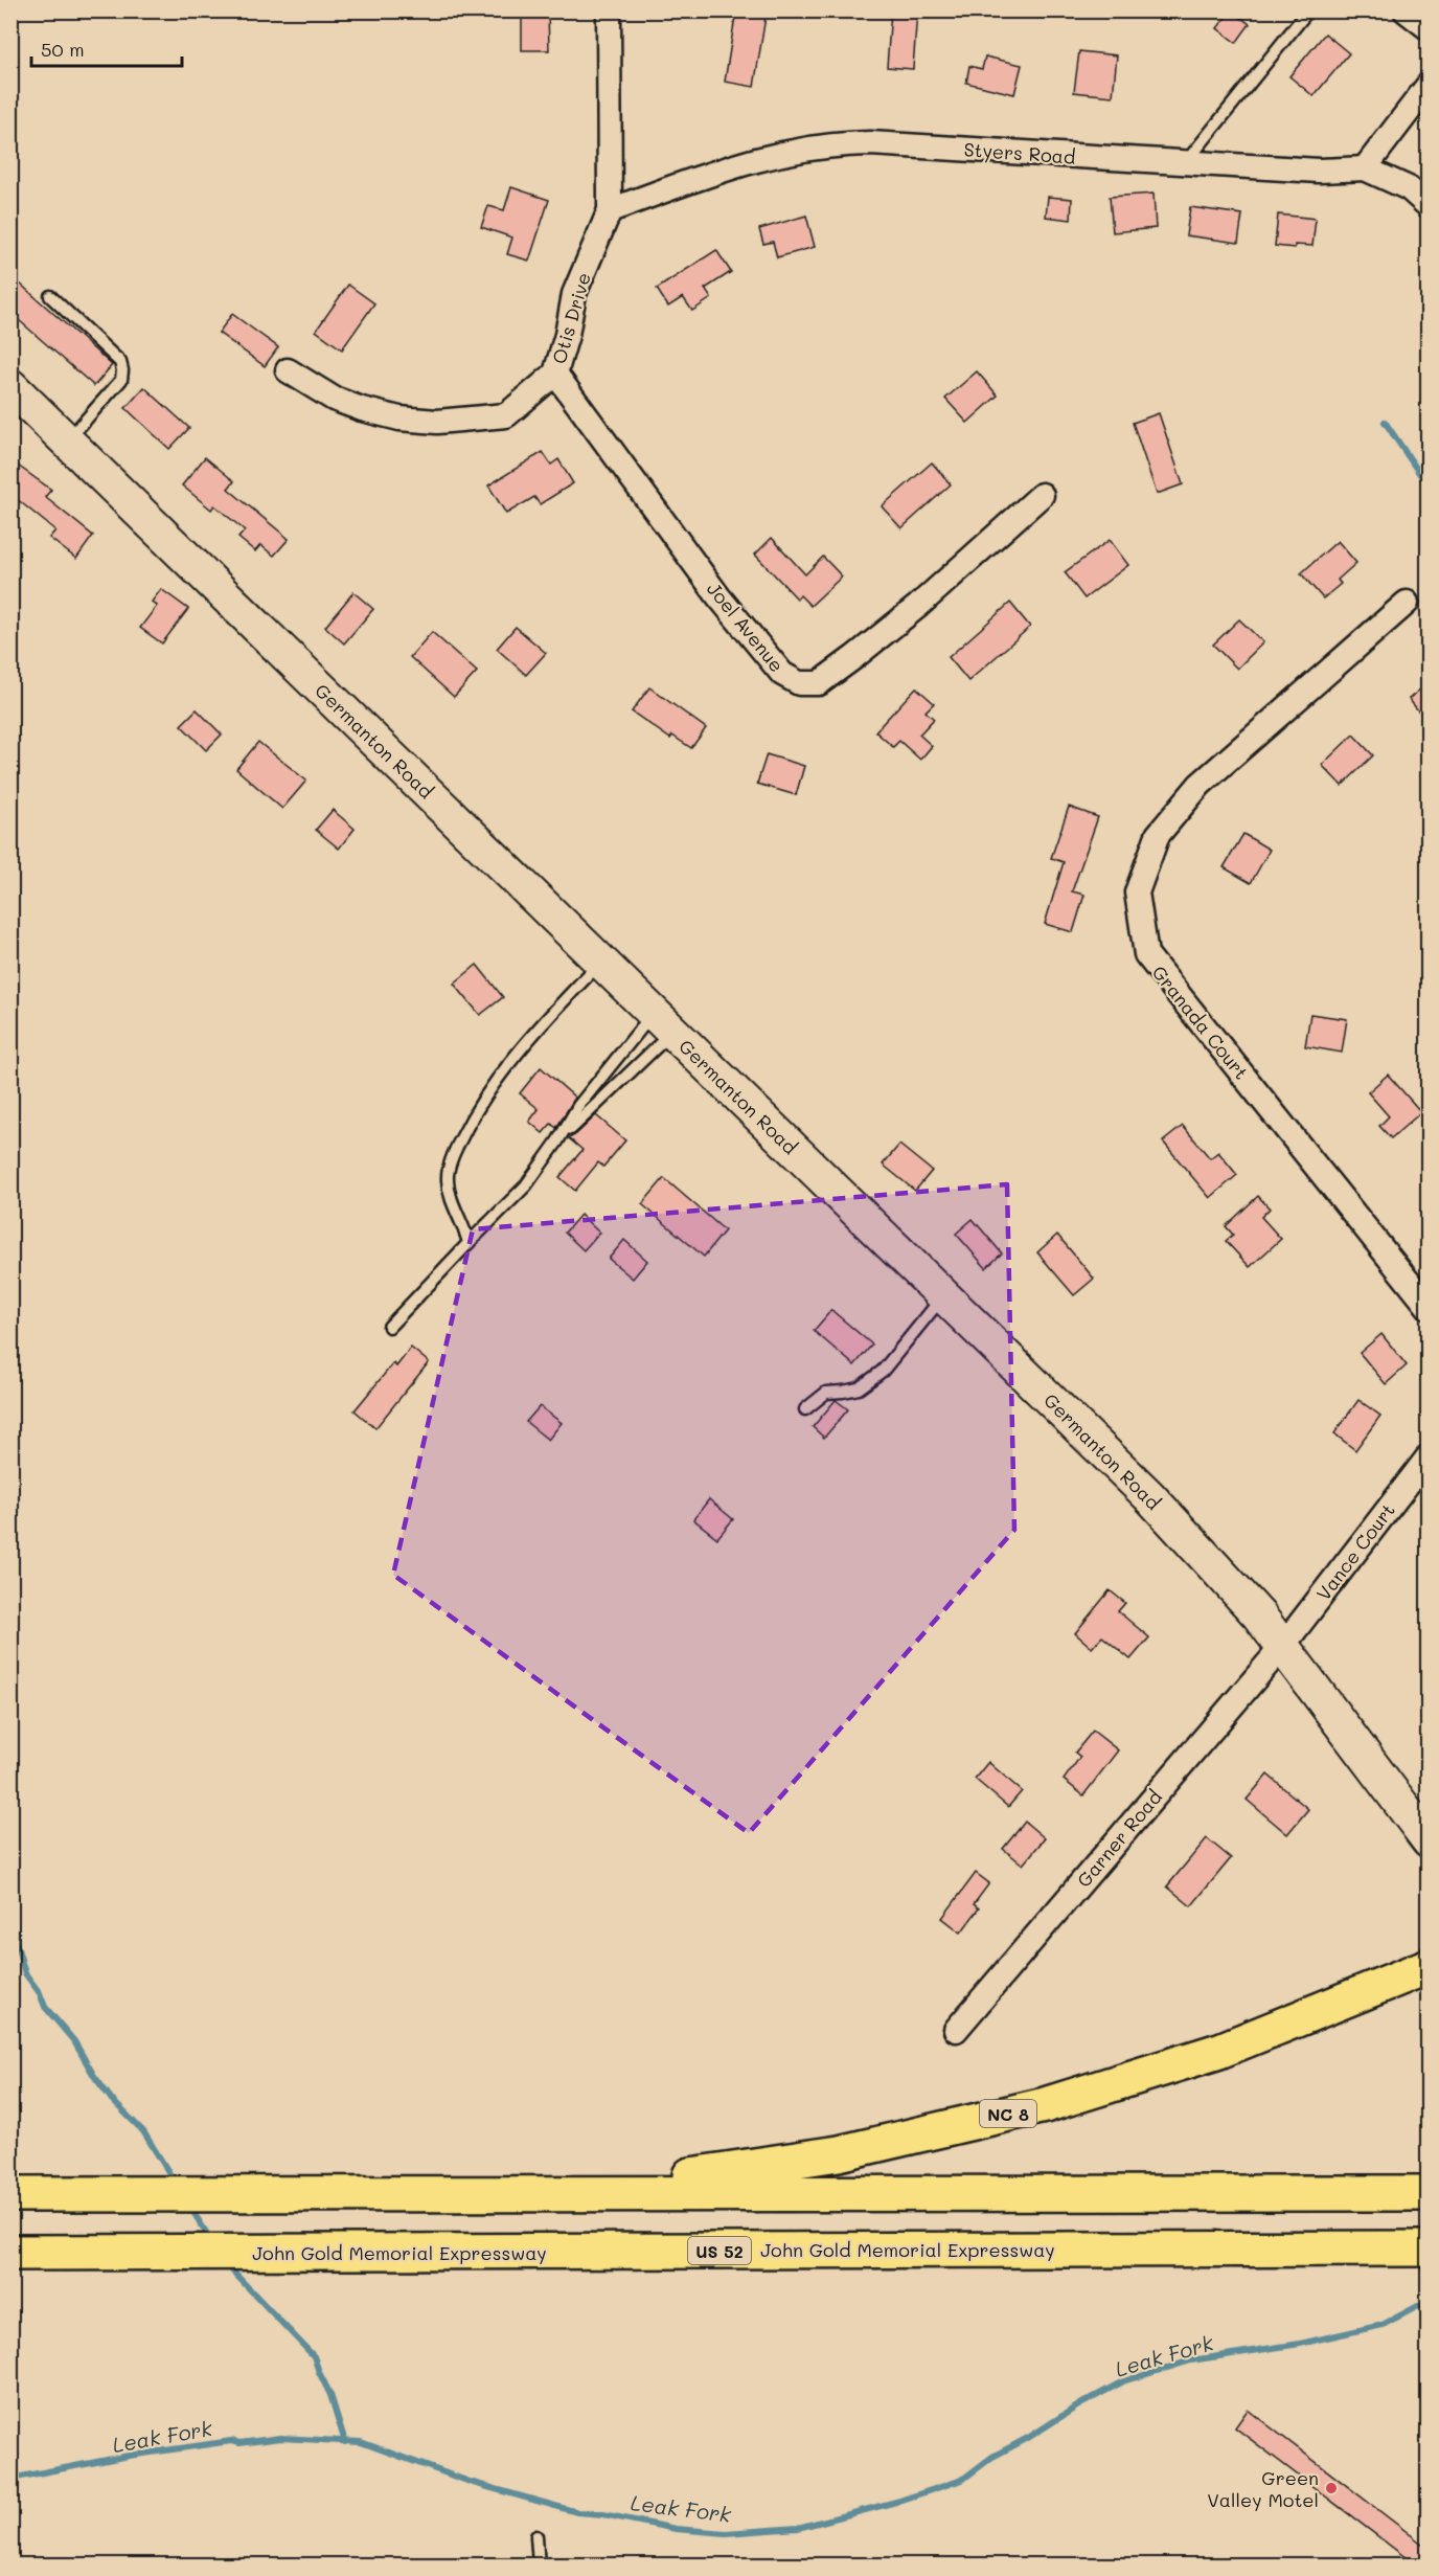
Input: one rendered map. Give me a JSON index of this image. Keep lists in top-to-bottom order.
{
  "streets": {
    "highway": ["NC 8", "John Gold Memorial Expressway", "US 52"],
    "main road": ["Germanton Road"],
    "street": [
      "Styers Road",
      "Otis Drive",
      "Joel Avenue",
      "Granada Court",
      "Vance Court",
      "Garner Road"
    ]
  },
  "crossings": [
    ["Styers Road", "Otis Drive"],
    ["Otis Drive", "Joel Avenue"],
    ["Germanton Road", "Vance Court"],
    ["Germanton Road", "Garner Road"],
    ["Vance Court", "Garner Road"]
  ],
  "water": ["Leak Fork"],
  "places": ["Green Valley Motel"],
  "scale_bar": "50 m"
}
